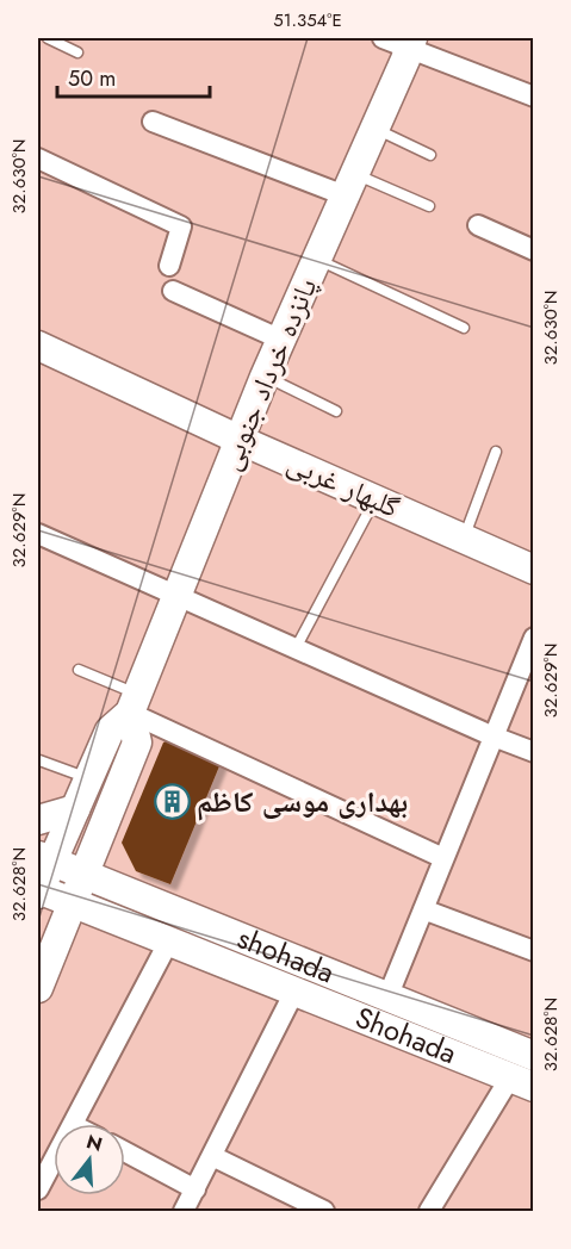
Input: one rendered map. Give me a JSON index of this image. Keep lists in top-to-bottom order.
{
  "streets": {
    "street": [
      "پانزده خرداد جنوبی",
      "گلبهار غربی",
      "shohada",
      "Shohada"
    ]
  },
  "crossings": [
    ["پانزده خرداد جنوبی", "گلبهار غربی"]
  ],
  "places": {
    "building": ["بهداری موسی کاظم"]
  },
  "scale_bar": "50 m",
  "north": "top",
  "coordinates": [
    "51.354°E",
    "32.630°N",
    "32.629°N",
    "32.628°N"
  ]
}
